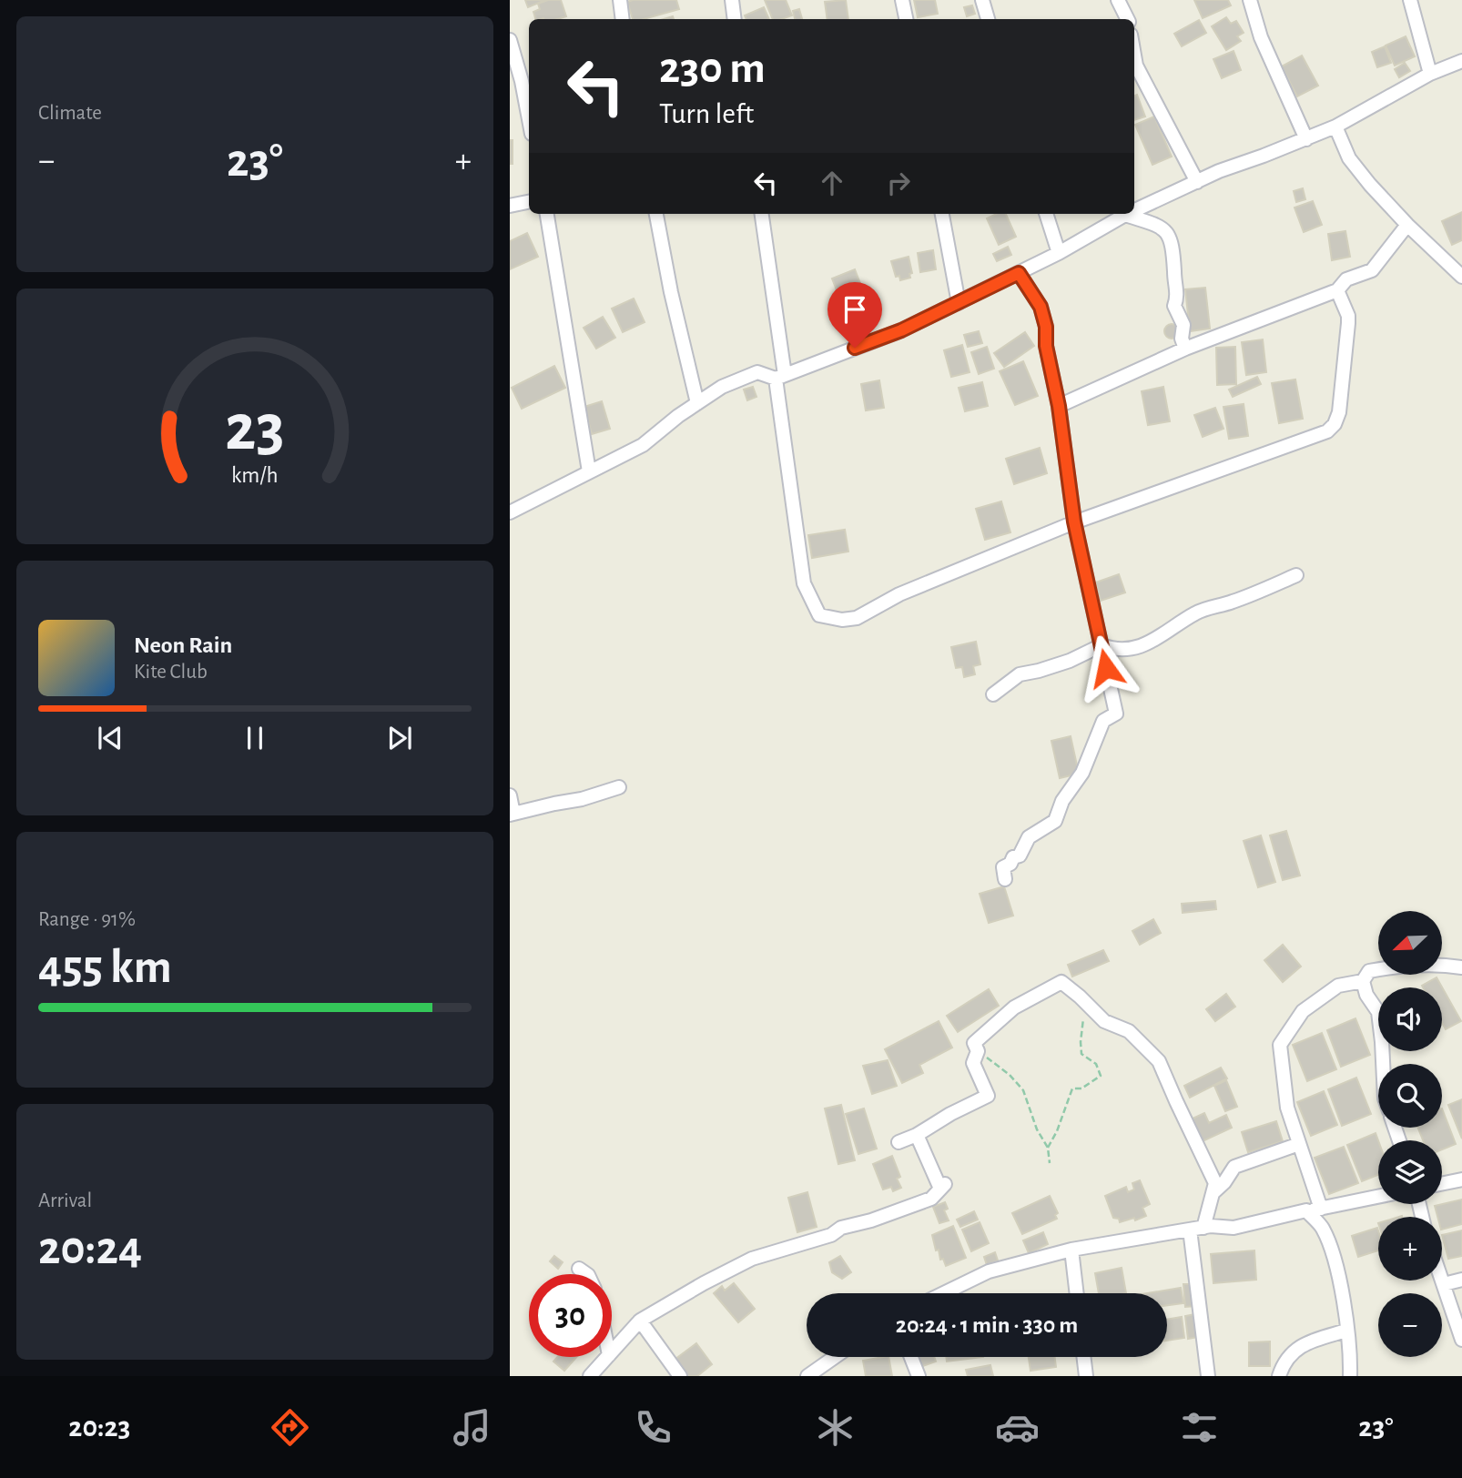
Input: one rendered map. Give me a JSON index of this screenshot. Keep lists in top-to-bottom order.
{
  "north": "bottom left",
  "page": {
    "tile": [
      "Climate",
      ["Range · 91%", "455 km"],
      ["Arrival", "20:24"]
    ],
    "turn": ["230 m", "Turn left"],
    "heat": ["−", "23°", "+"],
    "song": ["Neon Rain", "Kite Club"],
    "map_buttons": ["+", "−"],
    "limit": "30",
    "trip": "20:24 · 1 min · 330 m",
    "tabs": ["20:23", "23°"],
    "gauge": ["23", "km/h"]
  }
}
